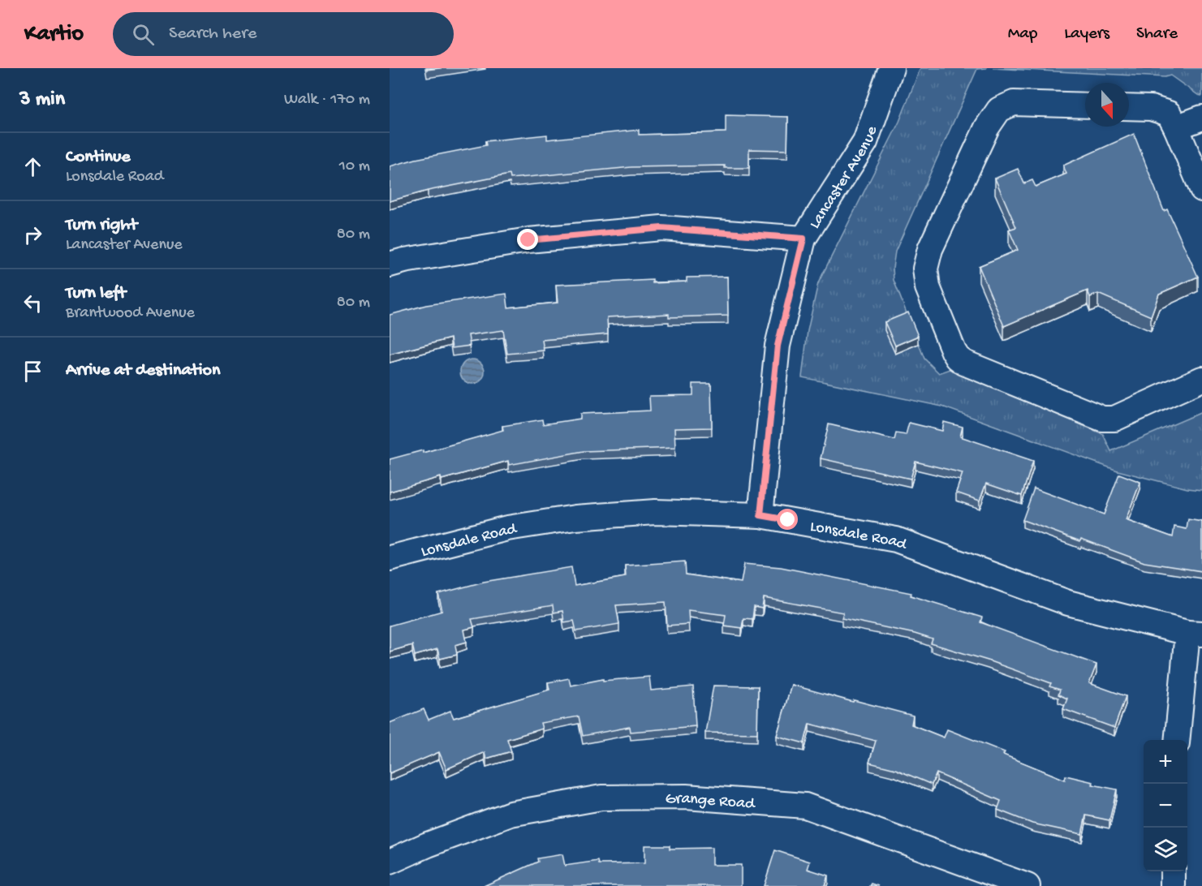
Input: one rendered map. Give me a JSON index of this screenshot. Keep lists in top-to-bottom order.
{
  "streets": {
    "street": ["Lancaster Avenue", "Lonsdale Road", "Grange Road"]
  },
  "crossings": [
    ["Lancaster Avenue", "Lonsdale Road"]
  ],
  "north": "bottom",
  "page": {
    "header": "Kartio",
    "search": "Search here",
    "nav": ["Map", "Layers", "Share"],
    "heading": ["3 min", "Walk · 170 m"],
    "list": [
      ["Continue", "Lonsdale Road", "10 m"],
      ["Turn right", "Lancaster Avenue", "80 m"],
      ["Turn left", "Brantwood Avenue", "80 m"],
      "Arrive at destination"
    ],
    "map_buttons": ["+", "−"]
  }
}
